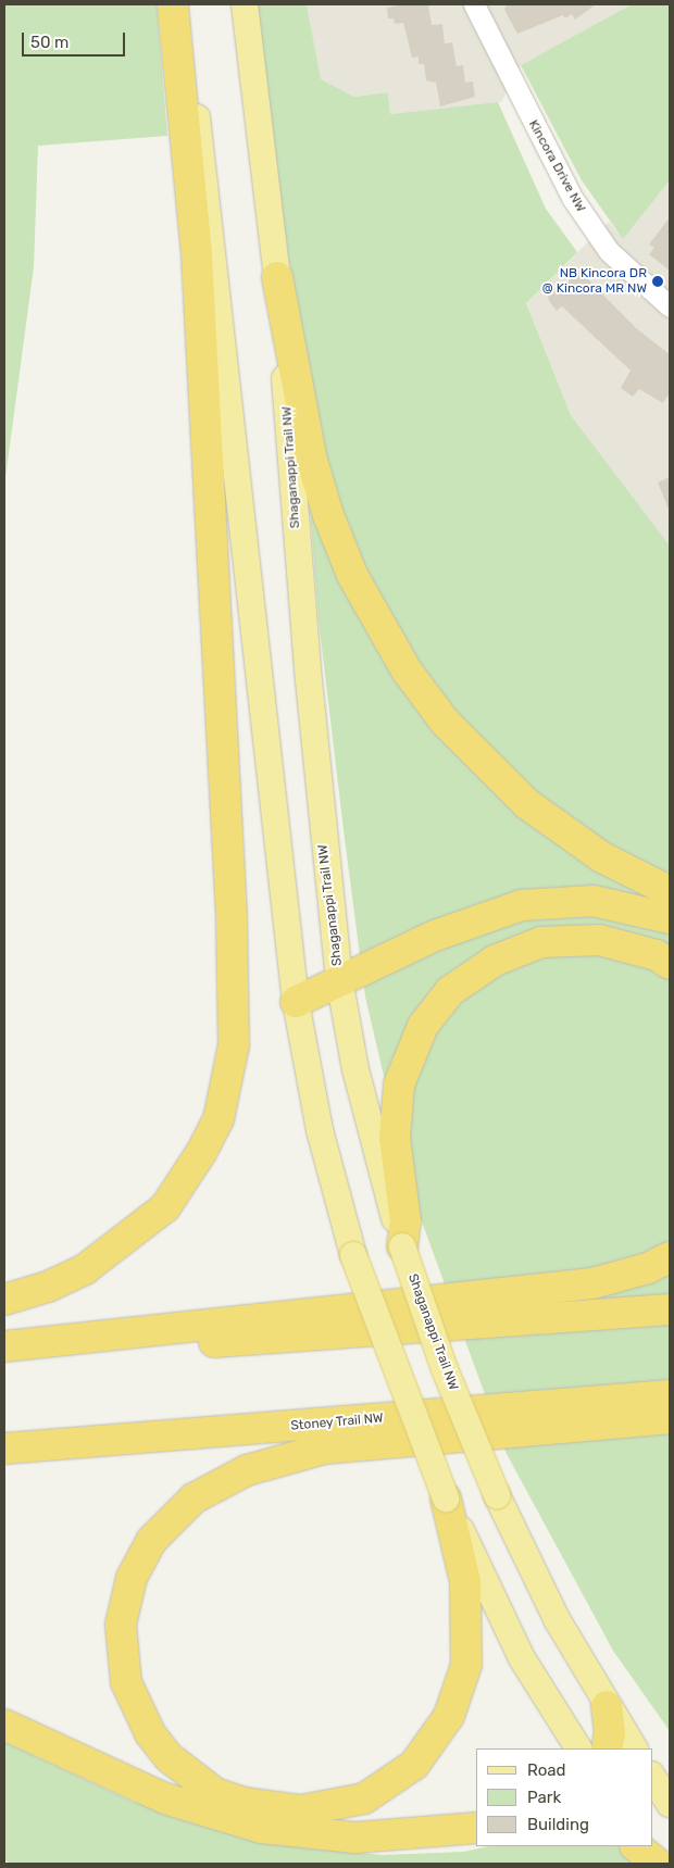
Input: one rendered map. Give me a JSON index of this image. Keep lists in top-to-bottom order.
{
  "streets": {
    "highway": ["Stoney Trail NW"],
    "main road": ["Shaganappi Trail NW"],
    "street": ["Kincora Drive NW"]
  },
  "places": ["NB Kincora DR @ Kincora MR NW"],
  "legend": ["Road", "Park", "Building"],
  "scale_bar": "50 m"
}
